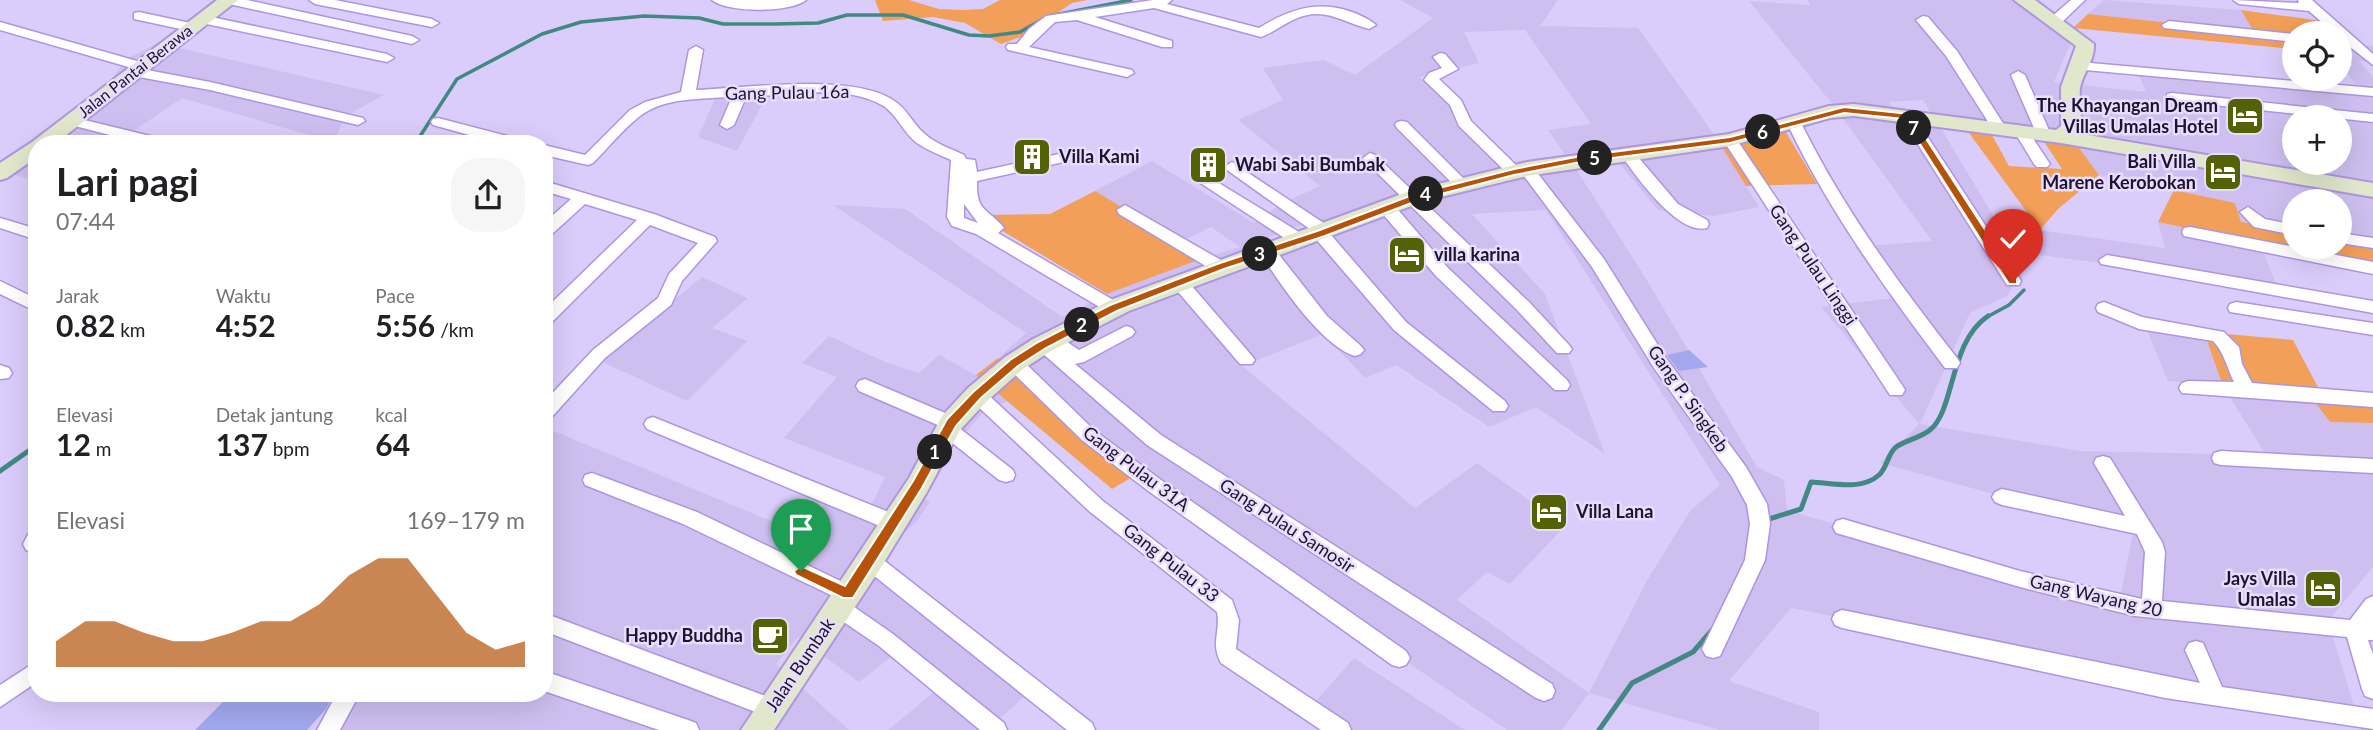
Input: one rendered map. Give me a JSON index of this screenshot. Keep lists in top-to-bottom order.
{
  "streets": {
    "street": [
      "Jalan Pantai Berawa",
      "Gang Pulau 16a",
      "Gang Pulau Linggi",
      "Gang P. Singkeb",
      "Gang Pulau 31A",
      "Gang Pulau Samosir",
      "Gang Pulau 33",
      "Gang Wayang 20",
      "Jalan Bumbak"
    ]
  },
  "crossings": [
    ["Gang Pulau 16a", "Jalan Bumbak"],
    ["Gang Pulau Linggi", "Jalan Bumbak"],
    ["Gang P. Singkeb", "Jalan Bumbak"],
    ["Gang Pulau 31A", "Jalan Bumbak"],
    ["Gang Pulau Samosir", "Jalan Bumbak"],
    ["Gang Pulau 33", "Jalan Bumbak"]
  ],
  "places": {
    "hotel": [
      "The Khayangan Dream Villas Umalas Hotel",
      "Bali Villa Marene Kerobokan",
      "villa karina",
      "Villa Lana",
      "Jays Villa Umalas"
    ],
    "building": ["Villa Kami", "Wabi Sabi Bumbak"],
    "cafe": ["Happy Buddha"]
  },
  "page": {
    "map_buttons": ["+", "−"],
    "pins": [
      "7",
      "6",
      "5",
      "4",
      "3",
      "2",
      "1"
    ],
    "heading": ["Lari pagi", "07:44"],
    "stats": [
      ["Jarak", "0.82 km"],
      ["Waktu", "4:52"],
      ["Pace", "5:56 /km"],
      ["Elevasi", "12 m"],
      ["Detak jantung", "137 bpm"],
      ["kcal", "64"]
    ],
    "chart": ["Elevasi", "169–179 m"]
  }
}
